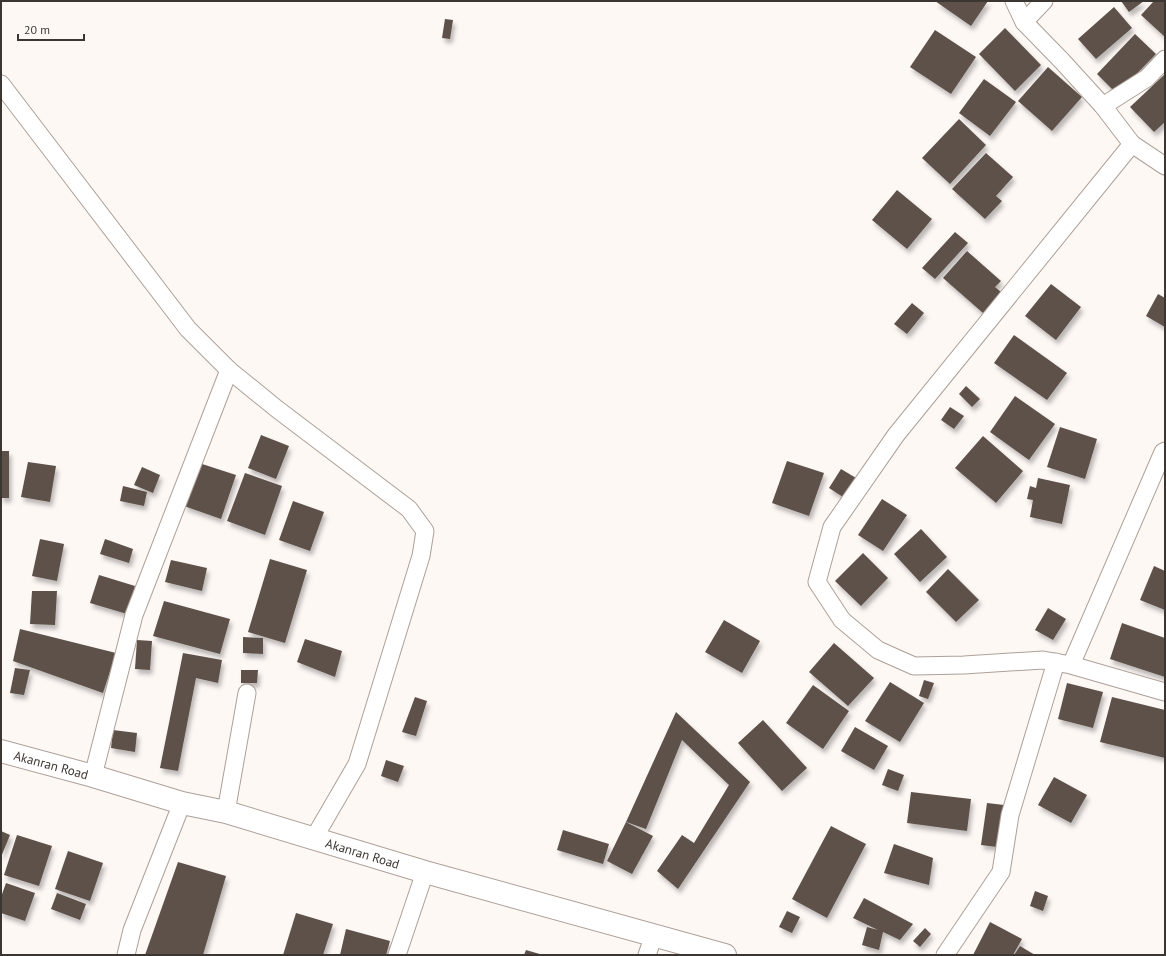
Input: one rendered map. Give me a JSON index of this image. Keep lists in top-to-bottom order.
{
  "streets": {
    "main road": ["Akanran Road"]
  },
  "scale_bar": "20 m"
}
